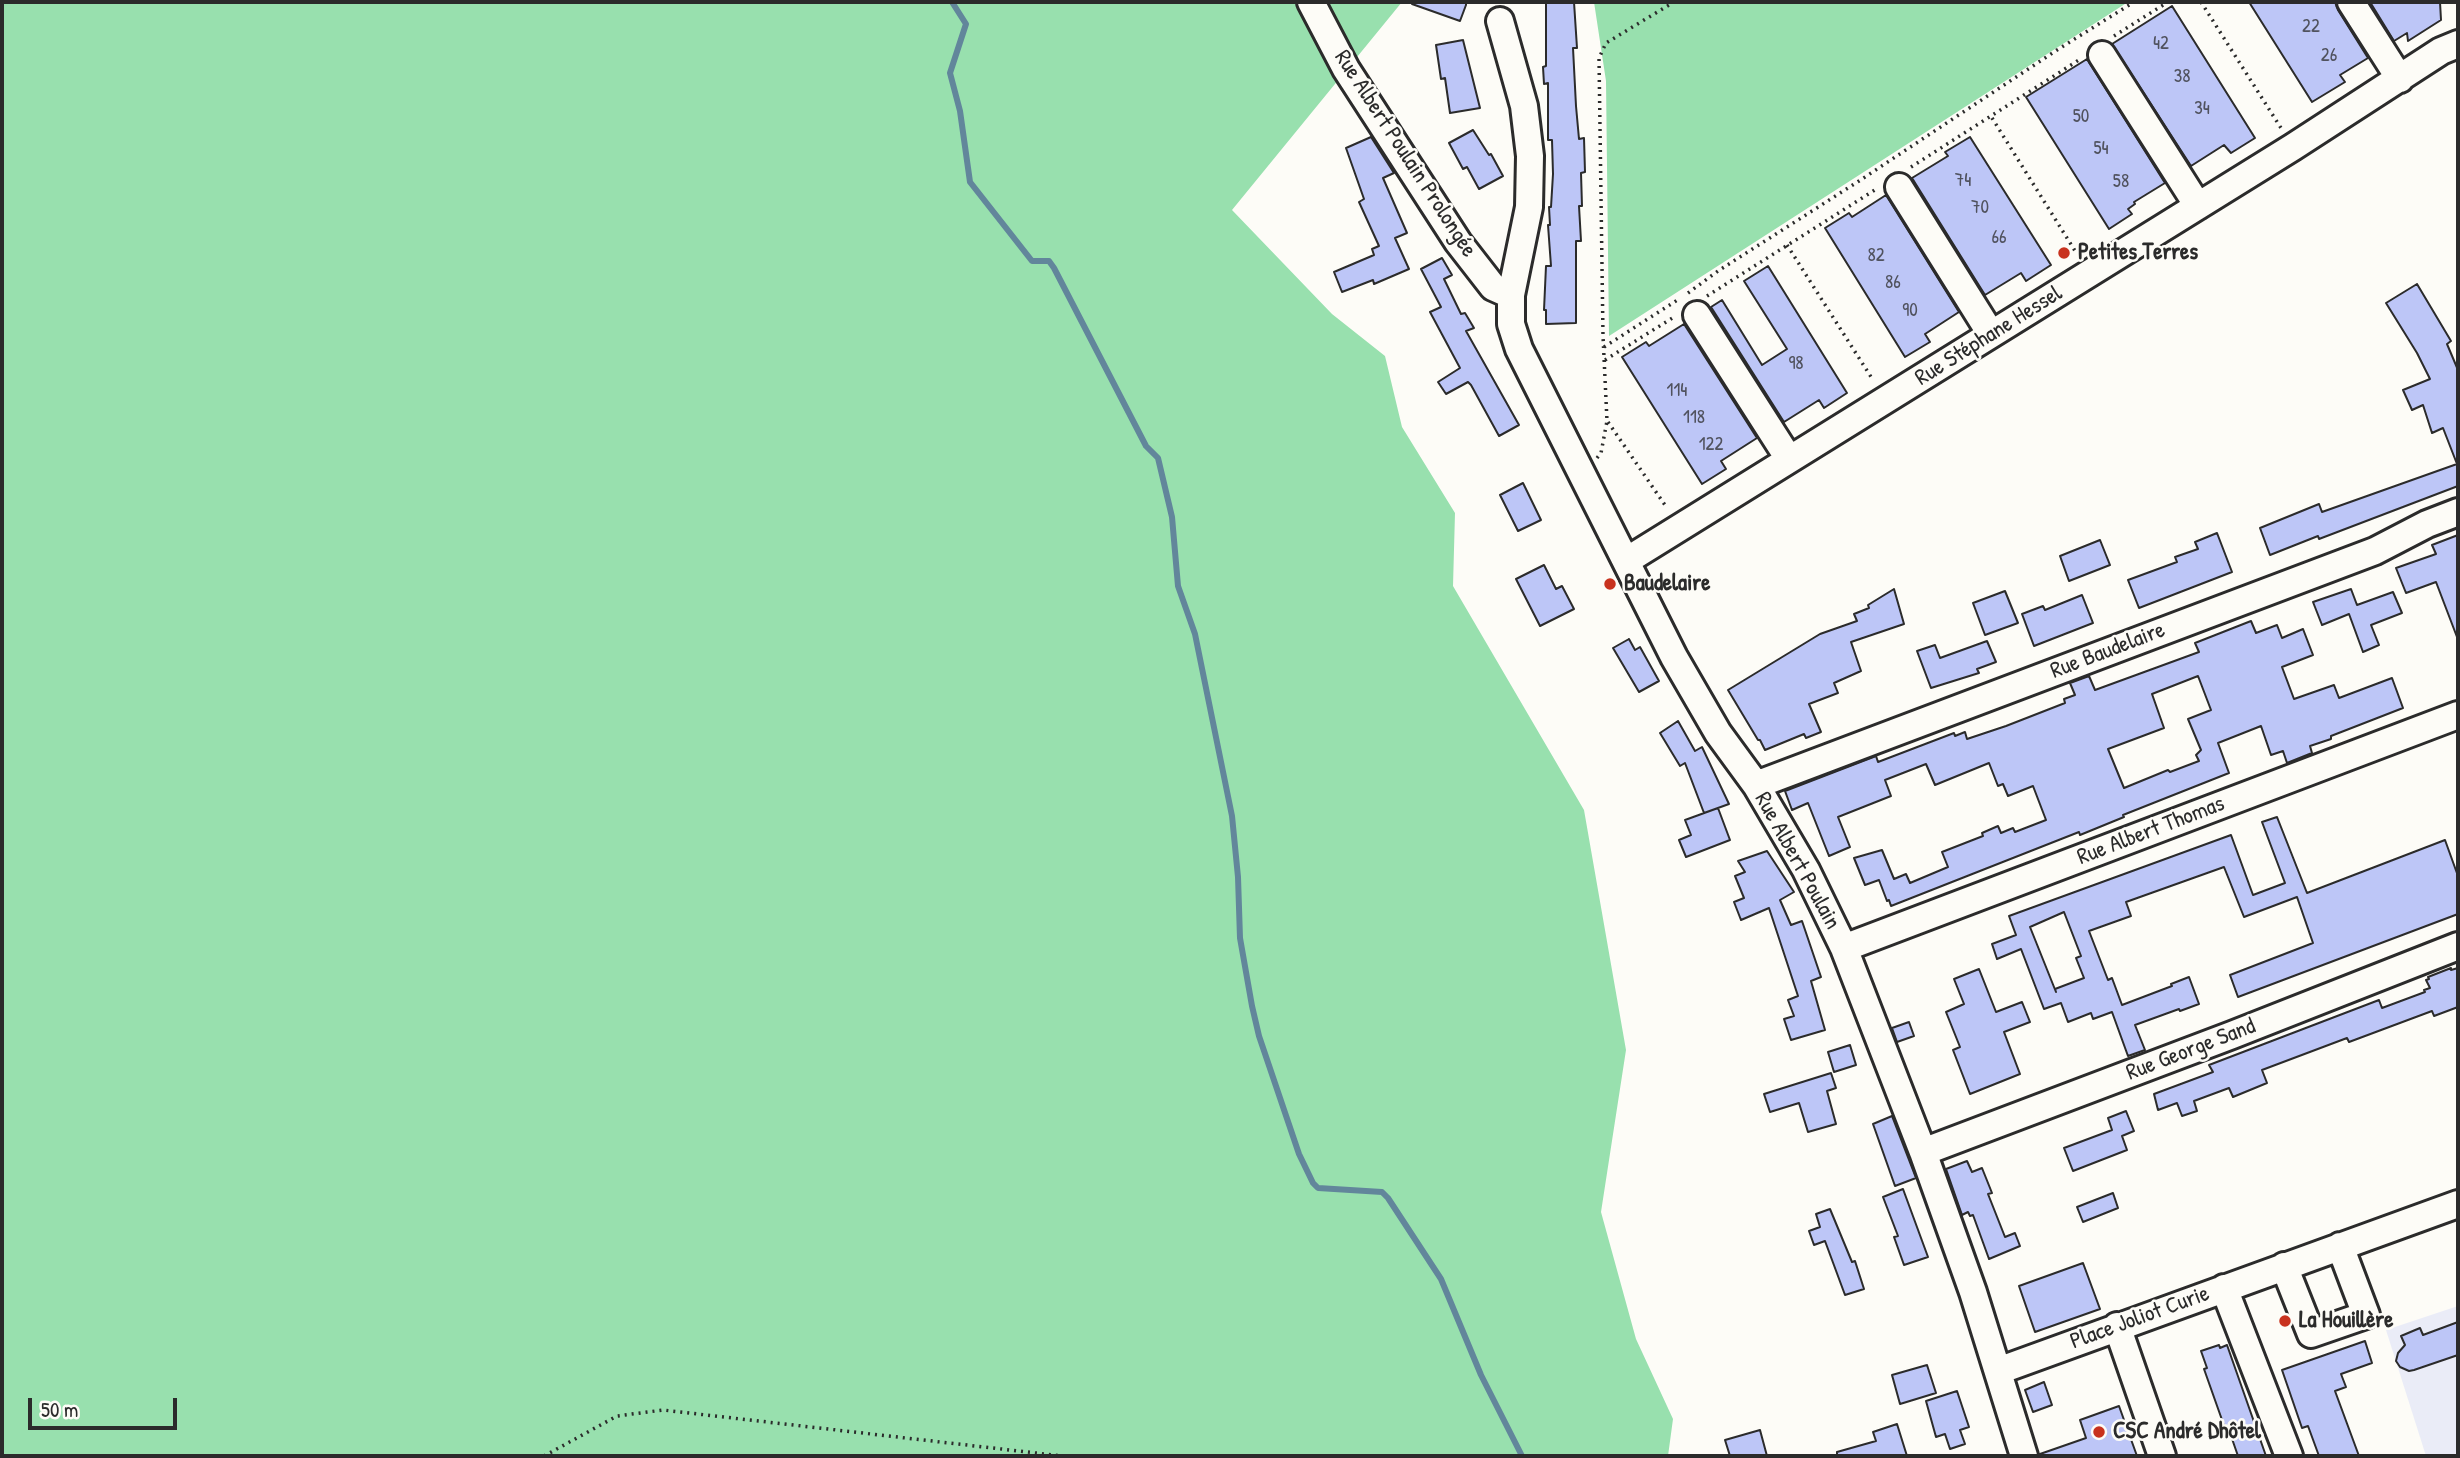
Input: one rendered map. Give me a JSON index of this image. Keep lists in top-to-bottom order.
{
  "streets": {
    "street": [
      "Rue Albert Poulain Prolongée",
      "Rue Stéphane Hessel",
      "Rue Baudelaire",
      "Rue Albert Thomas",
      "Rue Albert Poulain",
      "Rue George Sand",
      "Place Joliot Curie"
    ]
  },
  "crossings": [
    ["Rue Albert Poulain Prolongée", "Rue Albert Poulain"],
    ["Rue Stéphane Hessel", "Rue Albert Poulain"],
    ["Rue Baudelaire", "Rue Albert Poulain"],
    ["Rue Albert Thomas", "Rue Albert Poulain"],
    ["Rue Albert Poulain", "Rue George Sand"],
    ["Rue Albert Poulain", "Place Joliot Curie"]
  ],
  "places": [
    "Petites Terres",
    "Baudelaire",
    "La Houillère",
    "CSC André Dhôtel"
  ],
  "house_numbers": [
    "22",
    "42",
    "26",
    "38",
    "34",
    "50",
    "54",
    "74",
    "58",
    "70",
    "66",
    "82",
    "86",
    "90",
    "98",
    "114",
    "118",
    "122"
  ],
  "scale_bar": "50 m"
}
